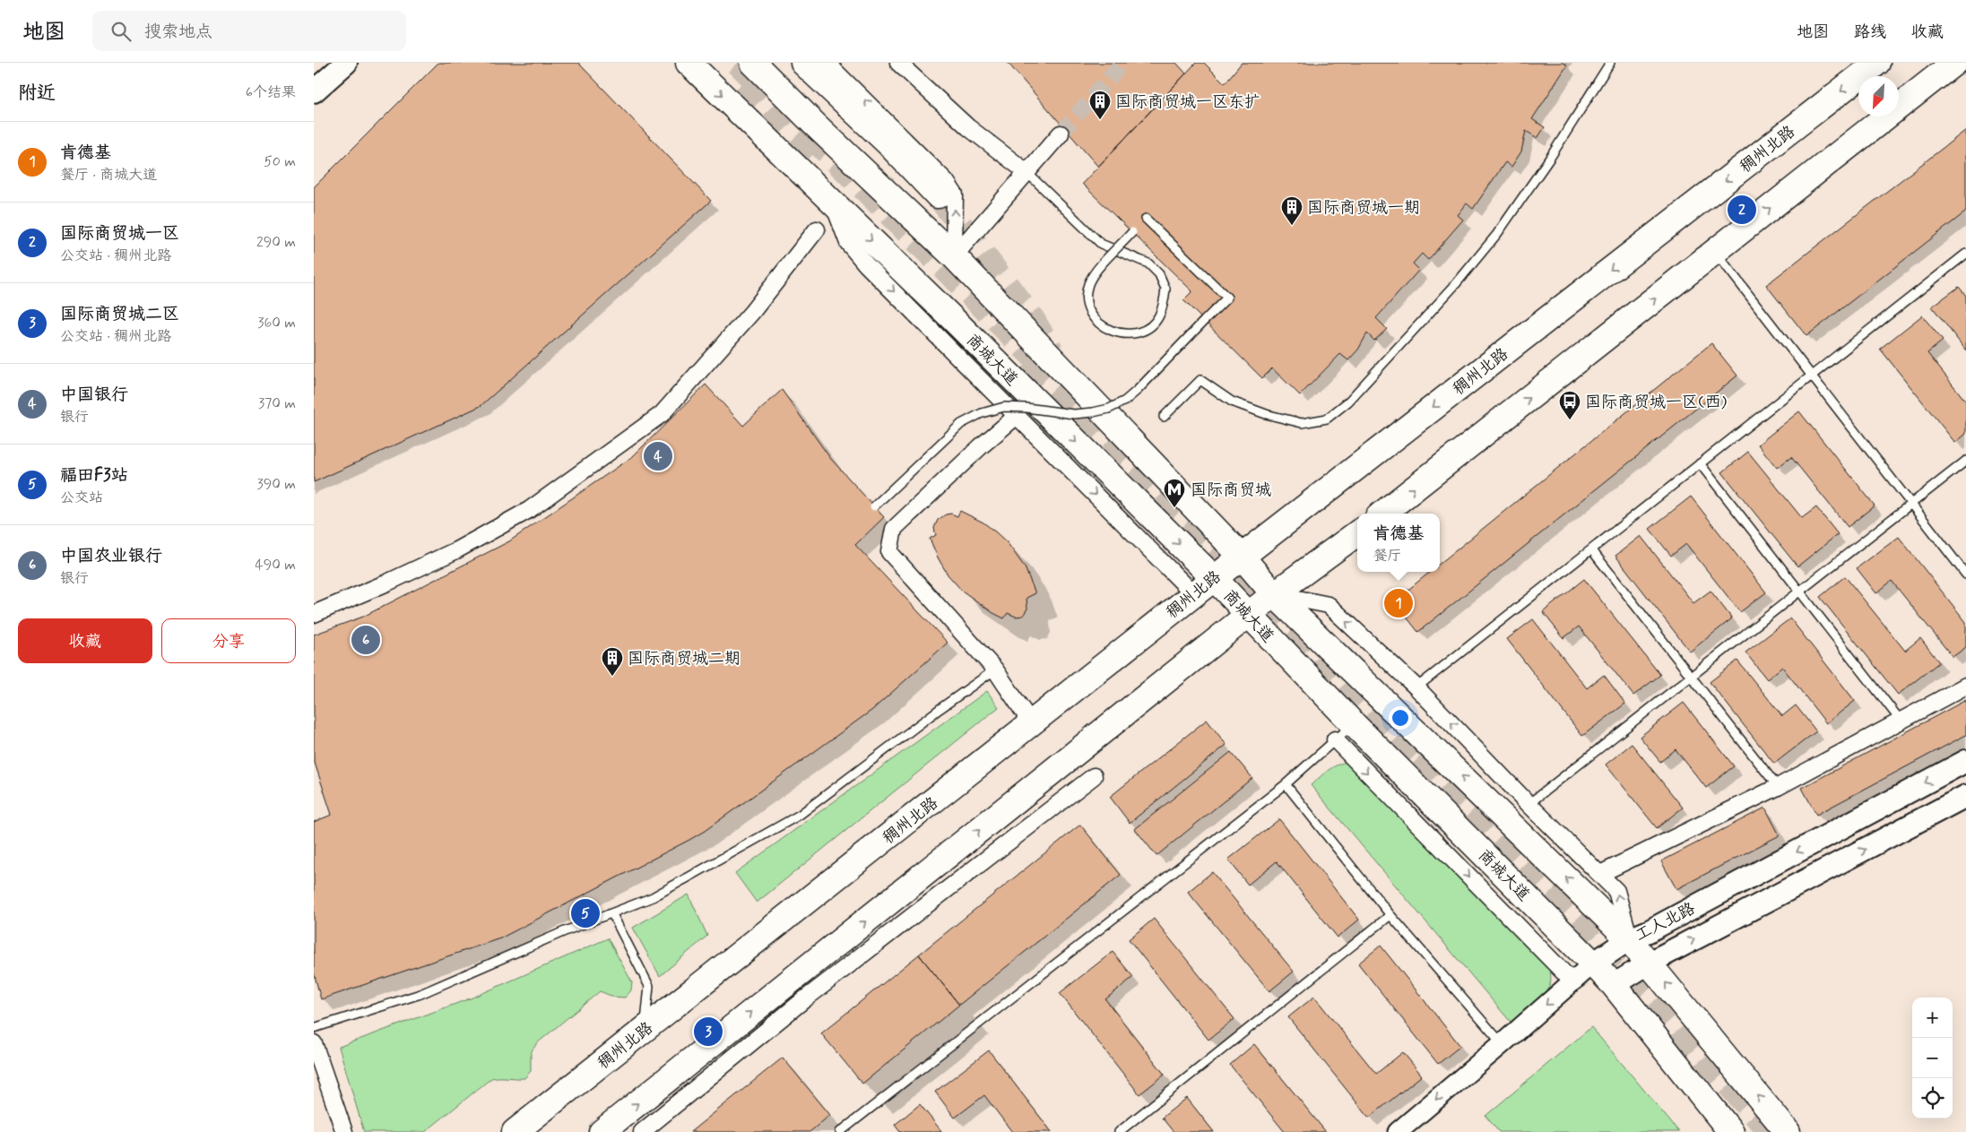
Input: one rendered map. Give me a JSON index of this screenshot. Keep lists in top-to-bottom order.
{
  "streets": {
    "main road": ["稠州北路", "商城大道", "工人北路"]
  },
  "crossings": [
    ["稠州北路", "商城大道"],
    ["商城大道", "工人北路"]
  ],
  "places": {
    "building": ["国际商贸城一区东扩", "国际商贸城一期", "国际商贸城二期"],
    "bus stop": ["国际商贸城一区(西)"],
    "metro station": ["国际商贸城"]
  },
  "north": "bottom left",
  "page": {
    "header": "地图",
    "search": "搜索地点",
    "nav": ["地图", "路线", "收藏"],
    "heading": ["附近", "6个结果"],
    "list": [
      {
        "mark": "1",
        "name": "肯德基",
        "note": "餐厅 · 商城大道",
        "value": "50 m"
      },
      {
        "mark": "2",
        "name": "国际商贸城一区",
        "note": "公交站 · 稠州北路",
        "value": "290 m"
      },
      {
        "mark": "3",
        "name": "国际商贸城二区",
        "note": "公交站 · 稠州北路",
        "value": "360 m"
      },
      {
        "mark": "4",
        "name": "中国银行",
        "note": "银行",
        "value": "370 m"
      },
      {
        "mark": "5",
        "name": "福田F3站",
        "note": "公交站",
        "value": "390 m"
      },
      {
        "mark": "6",
        "name": "中国农业银行",
        "note": "银行",
        "value": "490 m"
      }
    ],
    "pins": [
      "2",
      "4",
      "1",
      "6",
      "5",
      "3"
    ],
    "popup": ["肯德基", "餐厅"],
    "buttons": ["收藏", "分享"],
    "map_buttons": ["+", "−"]
  }
}
